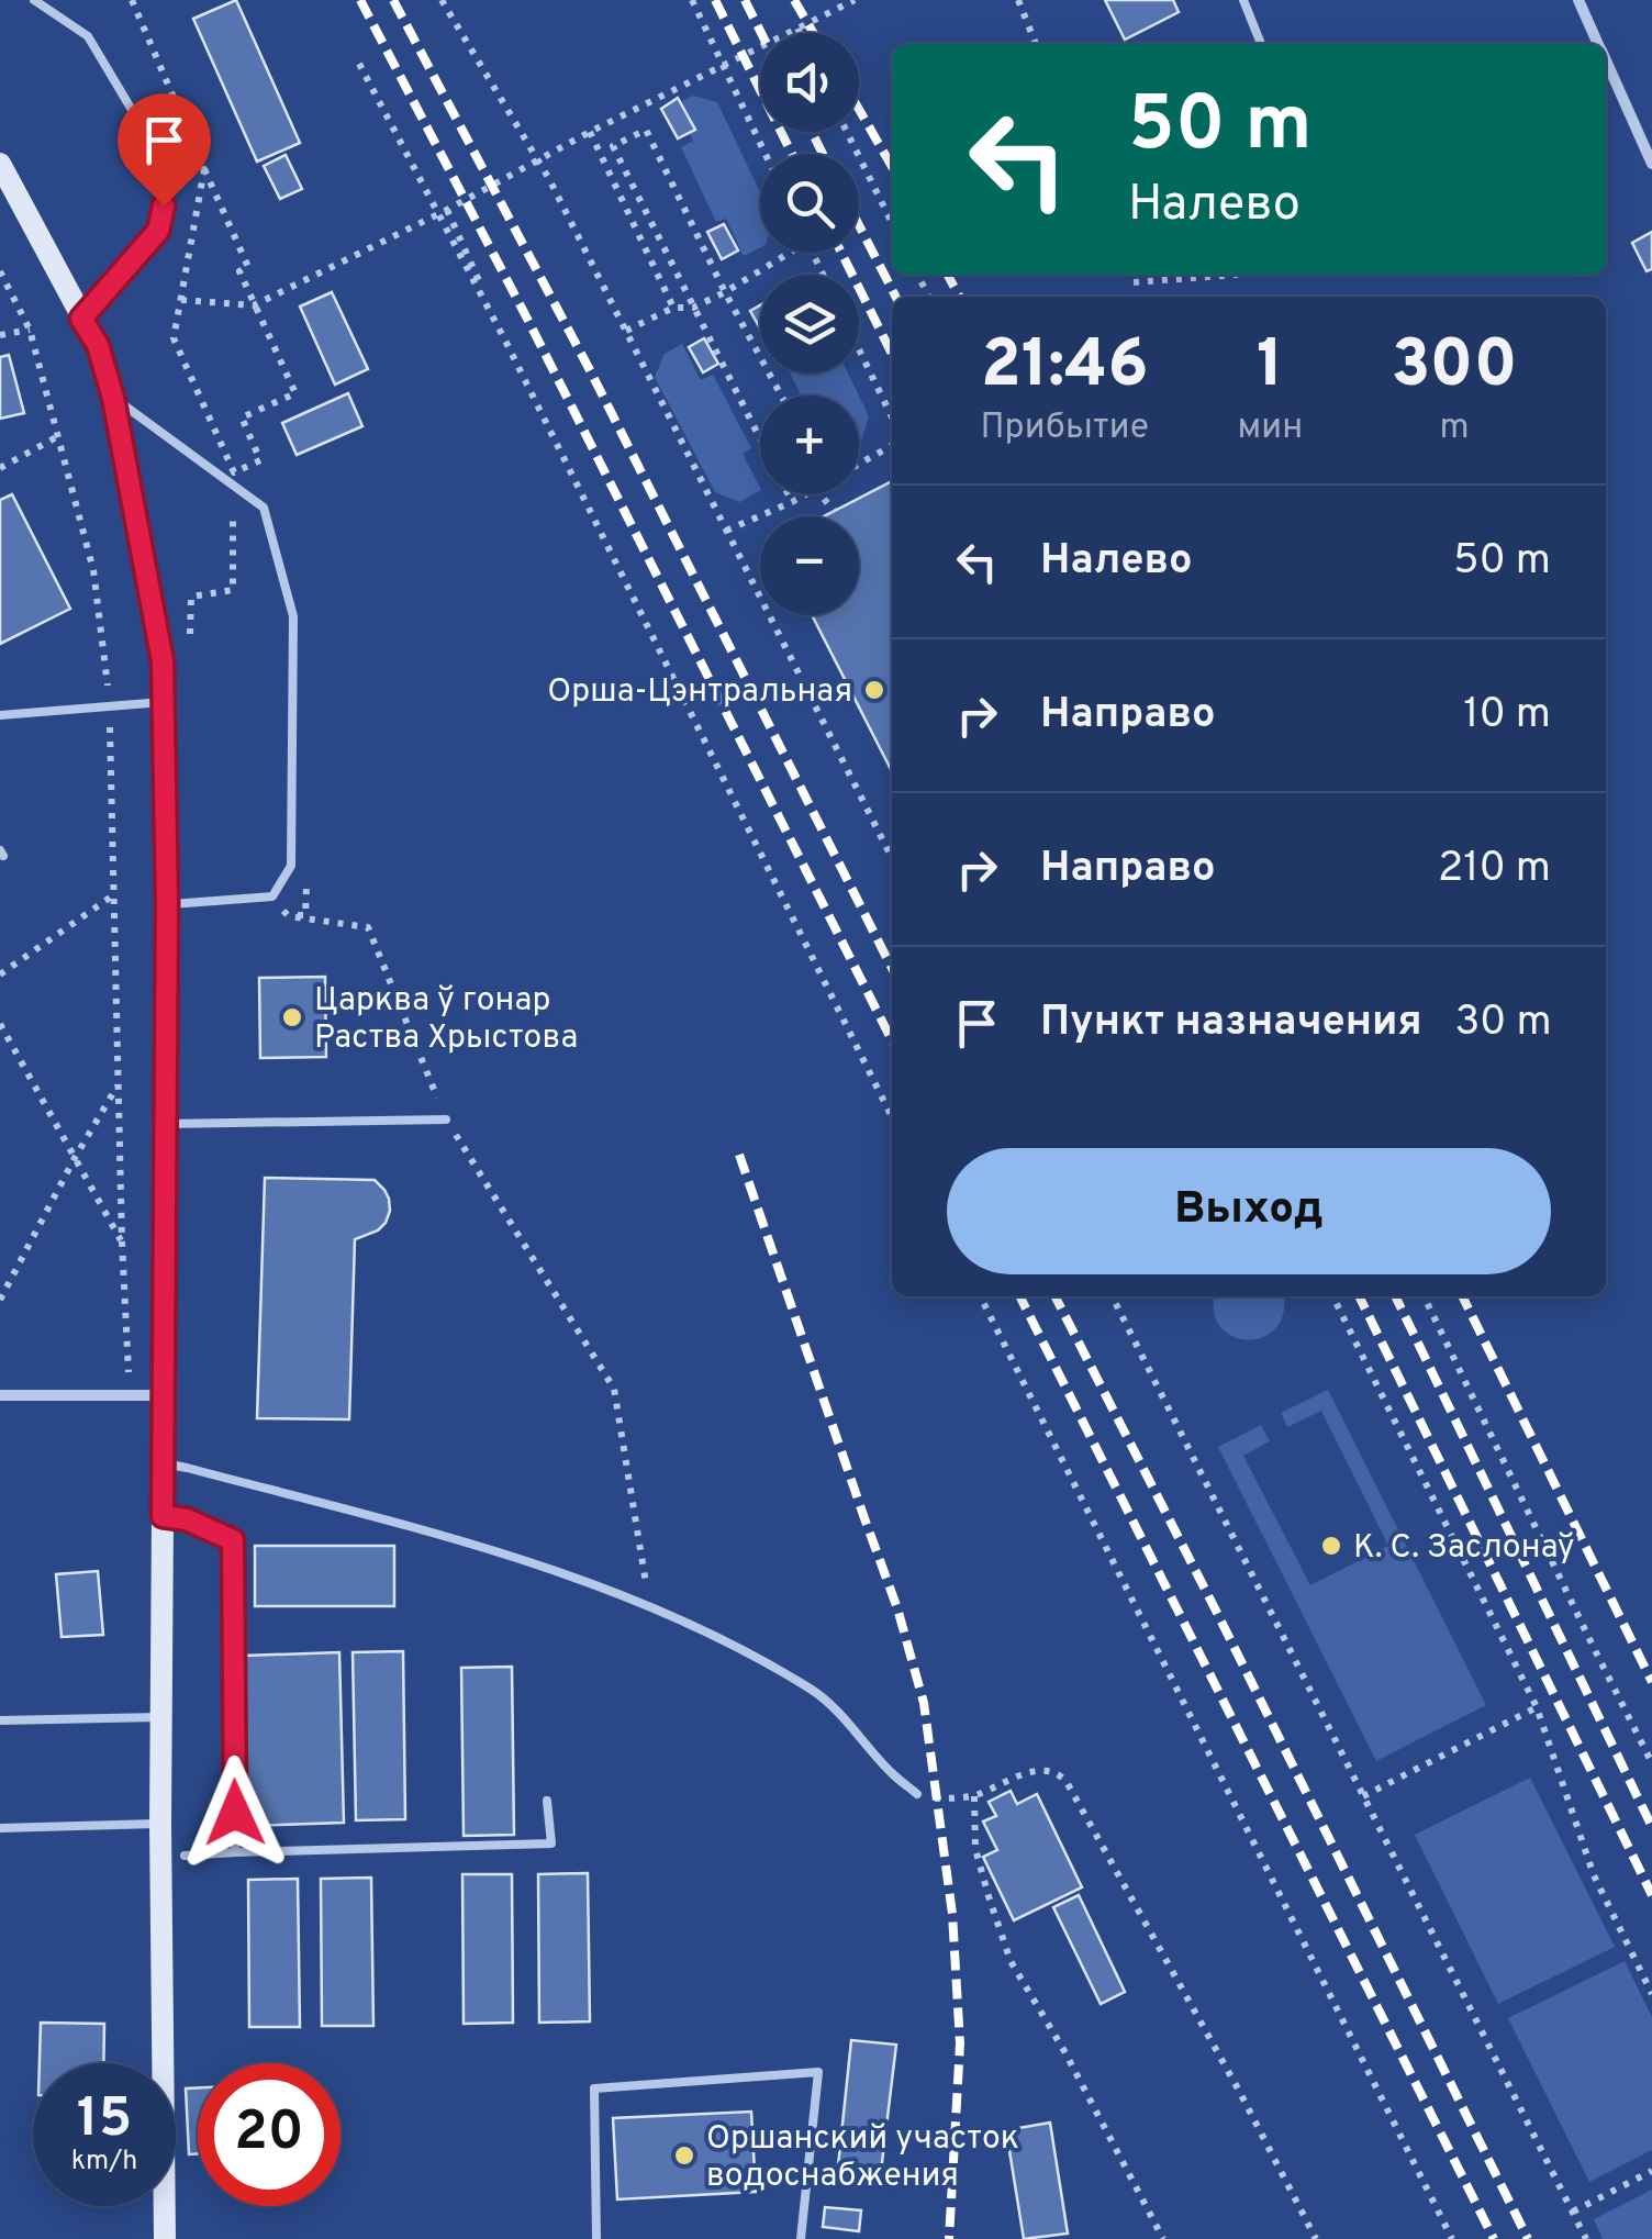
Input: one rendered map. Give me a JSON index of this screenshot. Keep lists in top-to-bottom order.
{
  "places": [
    "Орша-Цэнтральная",
    "Царква ў гонар Раства Хрыстова",
    "К. С. Заслонаў",
    "Оршанский участок водоснабжения"
  ],
  "page": {
    "map_buttons": ["+", "−"],
    "turn": ["50 m", "Налево"],
    "eta": [
      "21:46",
      "Прибытие",
      "1",
      "мин",
      "300",
      "m"
    ],
    "list": [
      {
        "name": "Налево",
        "value": "50 m"
      },
      {
        "name": "Направо",
        "value": "10 m"
      },
      {
        "name": "Направо",
        "value": "210 m"
      },
      {
        "name": "Пункт назначения",
        "value": "30 m"
      }
    ],
    "buttons": "Выход",
    "speed": "15 km/h",
    "limit": "20"
  }
}
